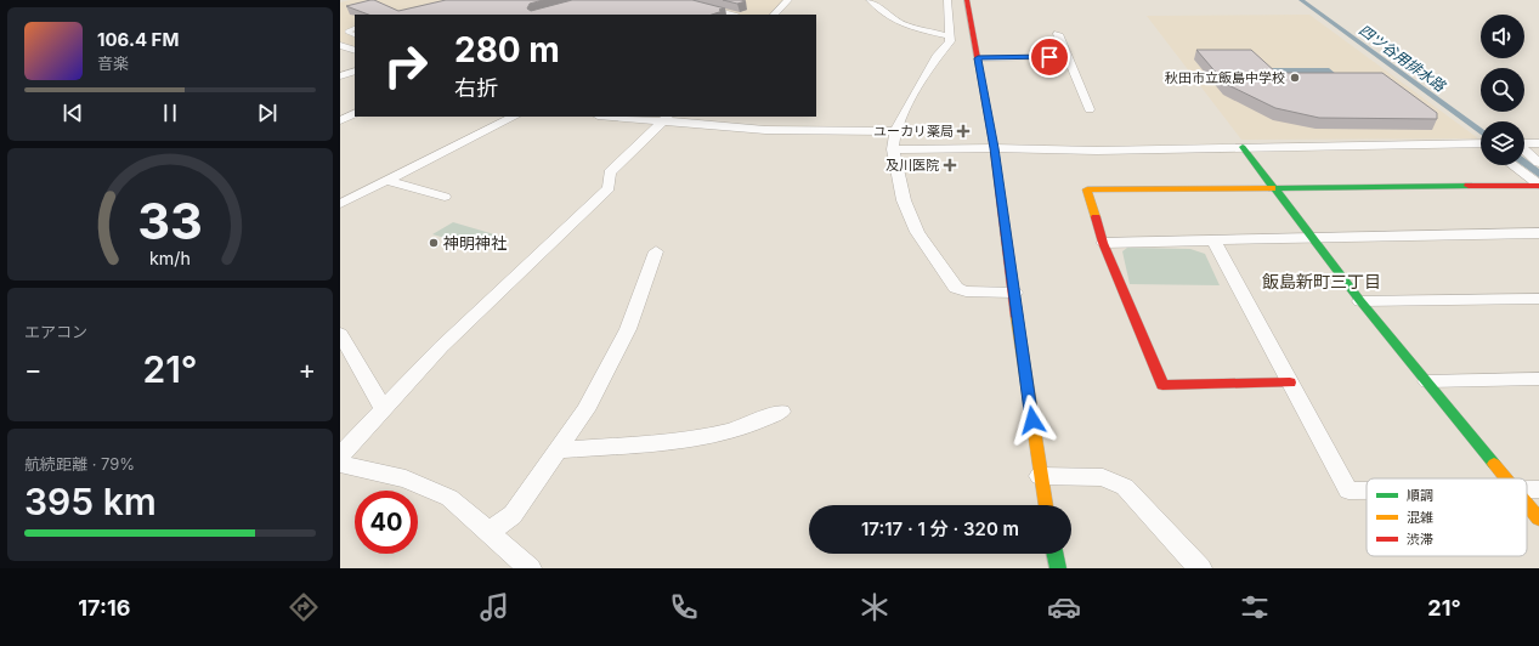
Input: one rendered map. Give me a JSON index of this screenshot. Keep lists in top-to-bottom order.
{
  "districts": ["飯島新町三丁目"],
  "water": ["四ツ谷用排水路"],
  "places": {
    "other": ["秋田市立飯島中学校", "神明神社"],
    "health": ["ユーカリ薬局", "及川医院"]
  },
  "legend": ["順調", "混雑", "渋滞"],
  "page": {
    "turn": ["280 m", "右折"],
    "song": ["106.4 FM", "音楽"],
    "tile": [
      "エアコン",
      ["航続距離 · 79%", "395 km"]
    ],
    "heat": ["−", "21°", "+"],
    "limit": "40",
    "trip": "17:17 · 1 分 · 320 m",
    "tabs": ["17:16", "21°"],
    "gauge": ["33", "km/h"]
  }
}
